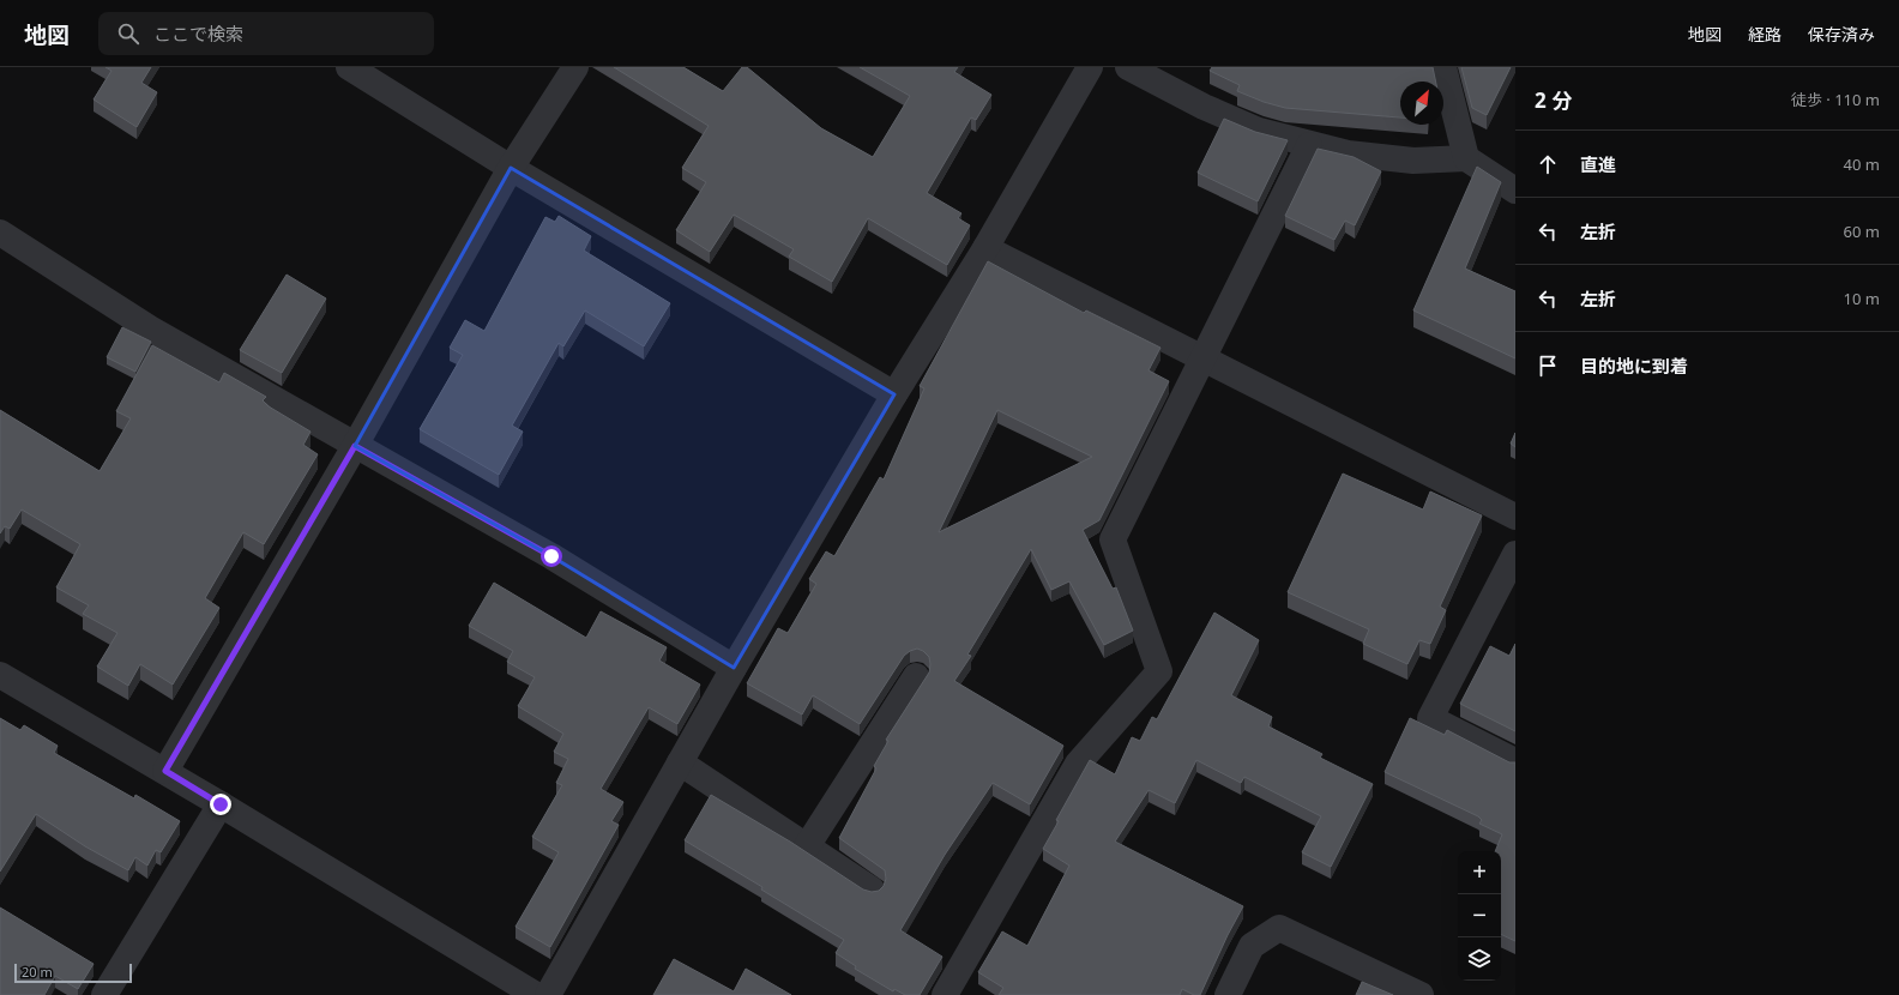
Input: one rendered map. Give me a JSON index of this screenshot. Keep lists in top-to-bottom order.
{
  "scale_bar": "20 m",
  "north": "top right",
  "page": {
    "header": "地図",
    "search": "ここで検索",
    "nav": ["地図", "経路", "保存済み"],
    "heading": ["2 分", "徒歩 · 110 m"],
    "list": [
      ["直進", "40 m"],
      ["左折", "60 m"],
      ["左折", "10 m"],
      "目的地に到着"
    ],
    "map_buttons": ["+", "−"],
    "scale": "20 m"
  }
}
